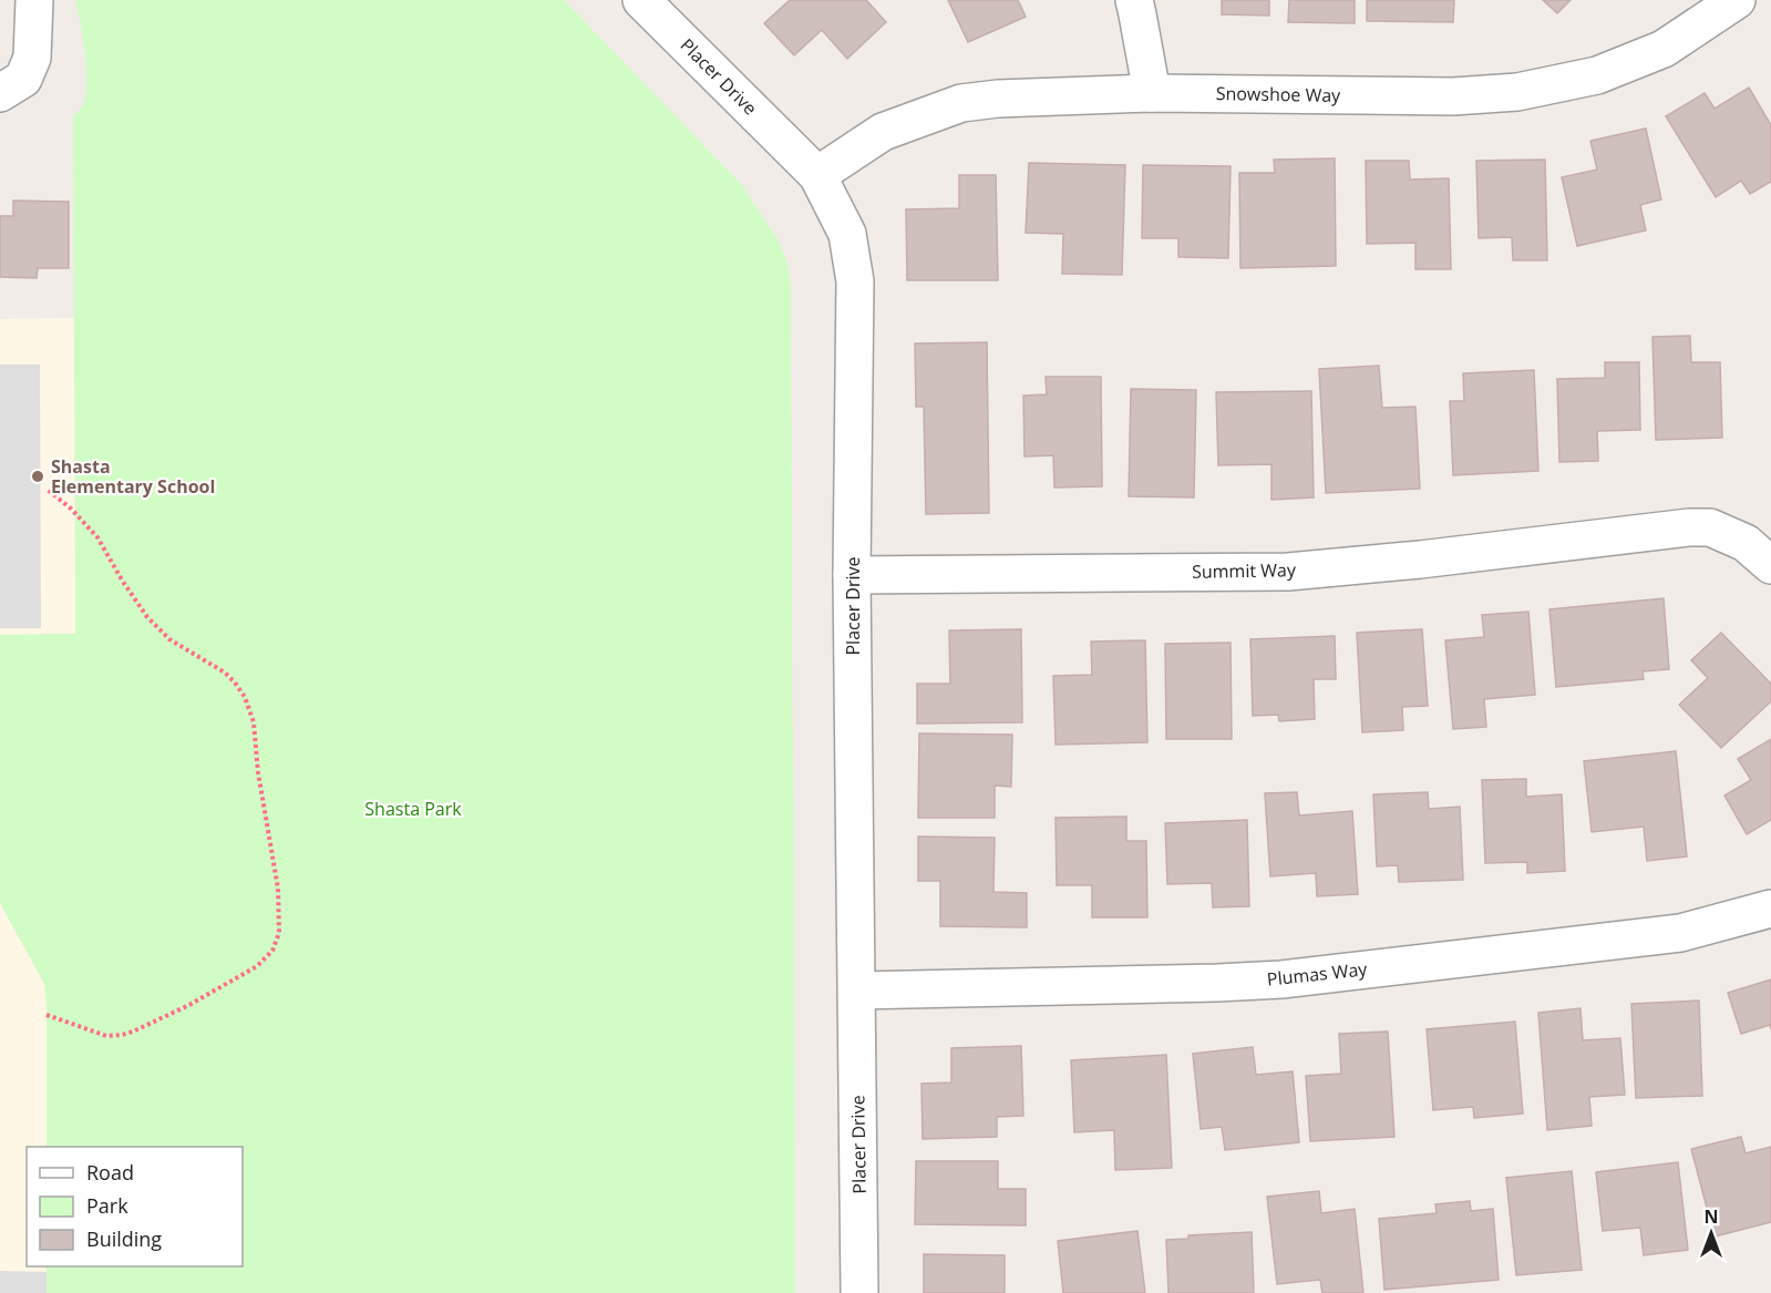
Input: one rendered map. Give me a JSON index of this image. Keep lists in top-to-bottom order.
{
  "streets": {
    "street": [
      "Placer Drive",
      "Snowshoe Way",
      "Summit Way",
      "Plumas Way"
    ]
  },
  "crossings": [
    ["Placer Drive", "Snowshoe Way"],
    ["Placer Drive", "Summit Way"],
    ["Placer Drive", "Plumas Way"]
  ],
  "parks": ["Shasta Park"],
  "places": ["Shasta Elementary School"],
  "legend": ["Road", "Park", "Building"],
  "north": "top"
}
